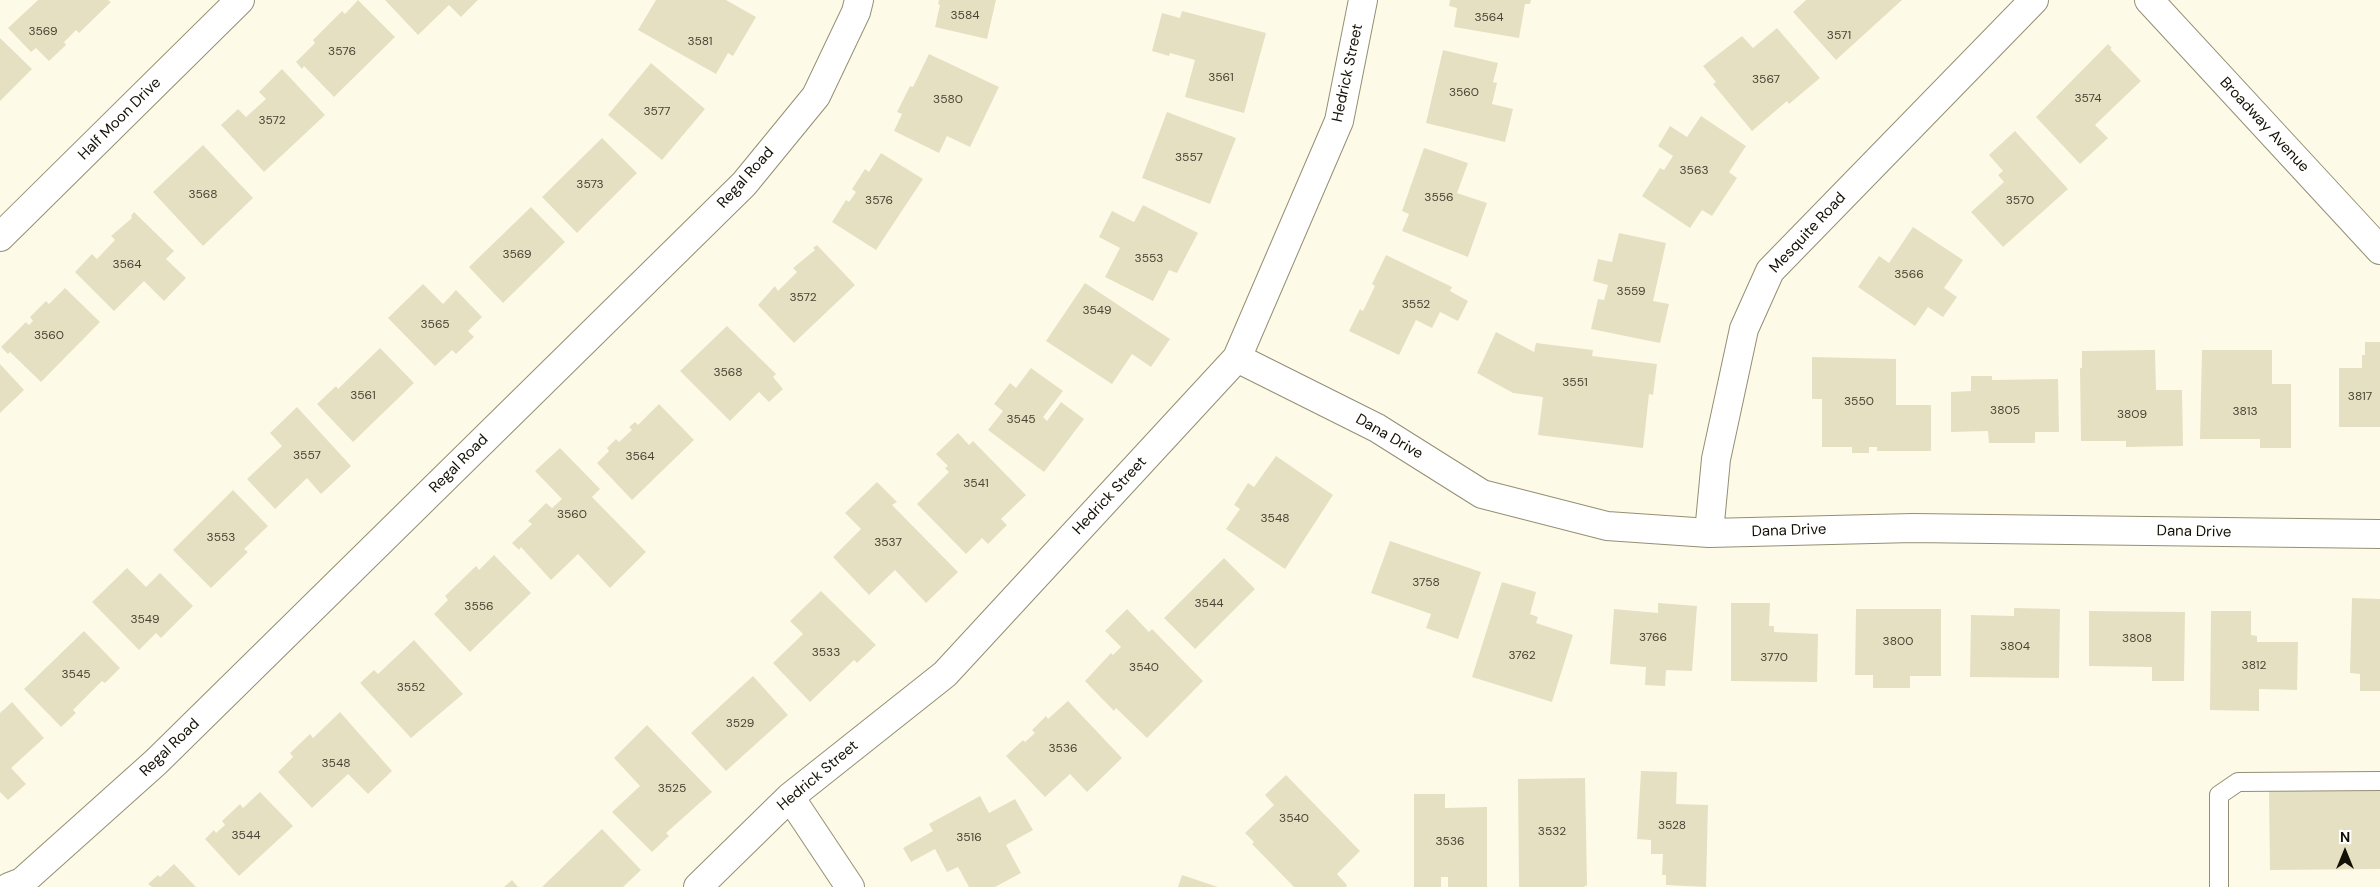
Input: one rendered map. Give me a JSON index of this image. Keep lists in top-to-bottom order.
{
  "streets": {
    "street": [
      "Hedrick Street",
      "Half Moon Drive",
      "Broadway Avenue",
      "Regal Road",
      "Mesquite Road",
      "Dana Drive"
    ]
  },
  "crossings": [
    ["Hedrick Street", "Dana Drive"],
    ["Mesquite Road", "Dana Drive"]
  ],
  "house_numbers": [
    "3584",
    "3564",
    "3569",
    "3571",
    "3581",
    "3576",
    "3561",
    "3567",
    "3560",
    "3574",
    "3580",
    "3577",
    "3572",
    "3557",
    "3563",
    "3573",
    "3568",
    "3556",
    "3576",
    "3570",
    "3569",
    "3553",
    "3564",
    "3566",
    "3559",
    "3572",
    "3552",
    "3549",
    "3565",
    "3560",
    "3568",
    "3551",
    "3561",
    "3817",
    "3550",
    "3805",
    "3813",
    "3809",
    "3545",
    "3557",
    "3564",
    "3541",
    "3560",
    "3548",
    "3553",
    "3537",
    "3758",
    "3544",
    "3556",
    "3549",
    "3766",
    "3808",
    "3800",
    "3804",
    "3533",
    "3762",
    "3770",
    "3812",
    "3540",
    "3545",
    "3552",
    "3529",
    "3536",
    "3548",
    "3525",
    "3540",
    "3528",
    "3532",
    "3544",
    "3516",
    "3536"
  ],
  "north": "top"
}
